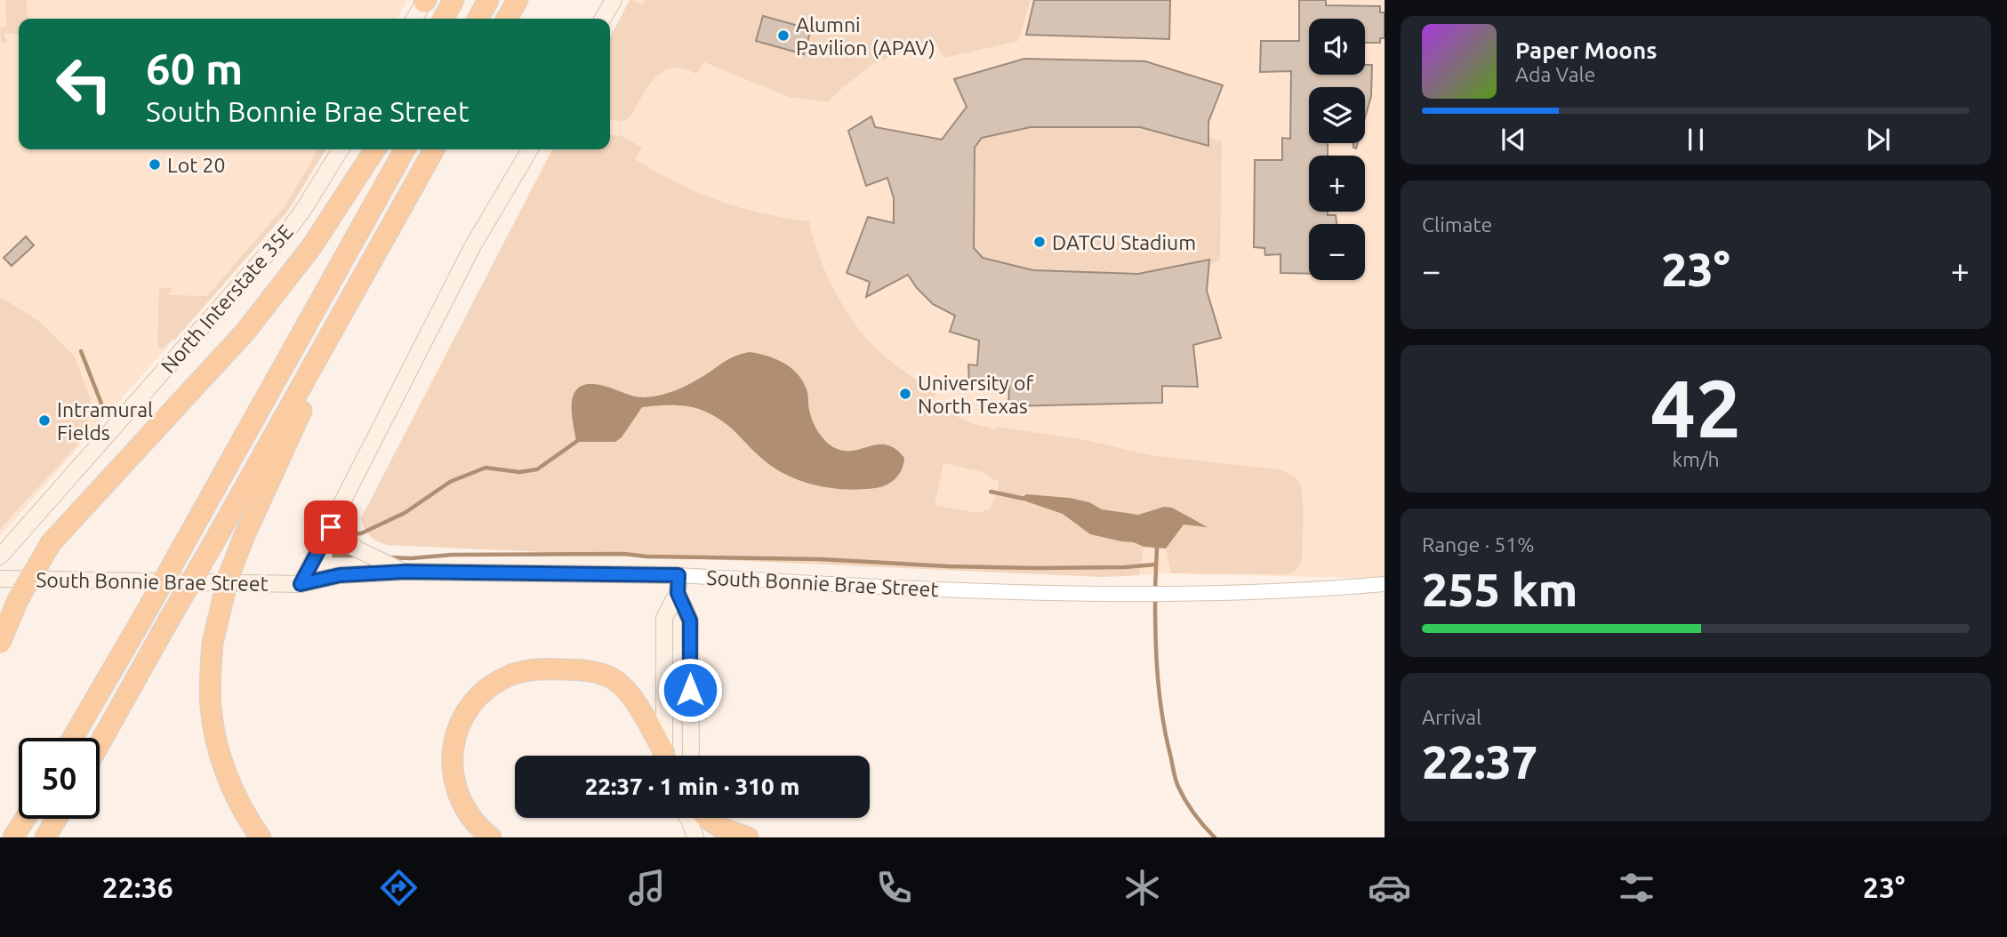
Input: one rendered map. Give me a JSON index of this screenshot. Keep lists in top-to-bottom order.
{
  "streets": {
    "main road": ["North Interstate 35E", "South Bonnie Brae Street"]
  },
  "places": [
    "Alumni Pavilion (APAV)",
    "Lot 20",
    "DATCU Stadium",
    "University of North Texas",
    "Intramural Fields"
  ],
  "page": {
    "map_buttons": ["+", "−"],
    "turn": ["60 m", "South Bonnie Brae Street"],
    "song": ["Paper Moons", "Ada Vale"],
    "tile": [
      "Climate",
      ["42", "km/h"],
      ["Range · 51%", "255 km"],
      ["Arrival", "22:37"]
    ],
    "heat": ["−", "23°", "+"],
    "limit": "50",
    "trip": "22:37 · 1 min · 310 m",
    "tabs": ["22:36", "23°"]
  }
}
